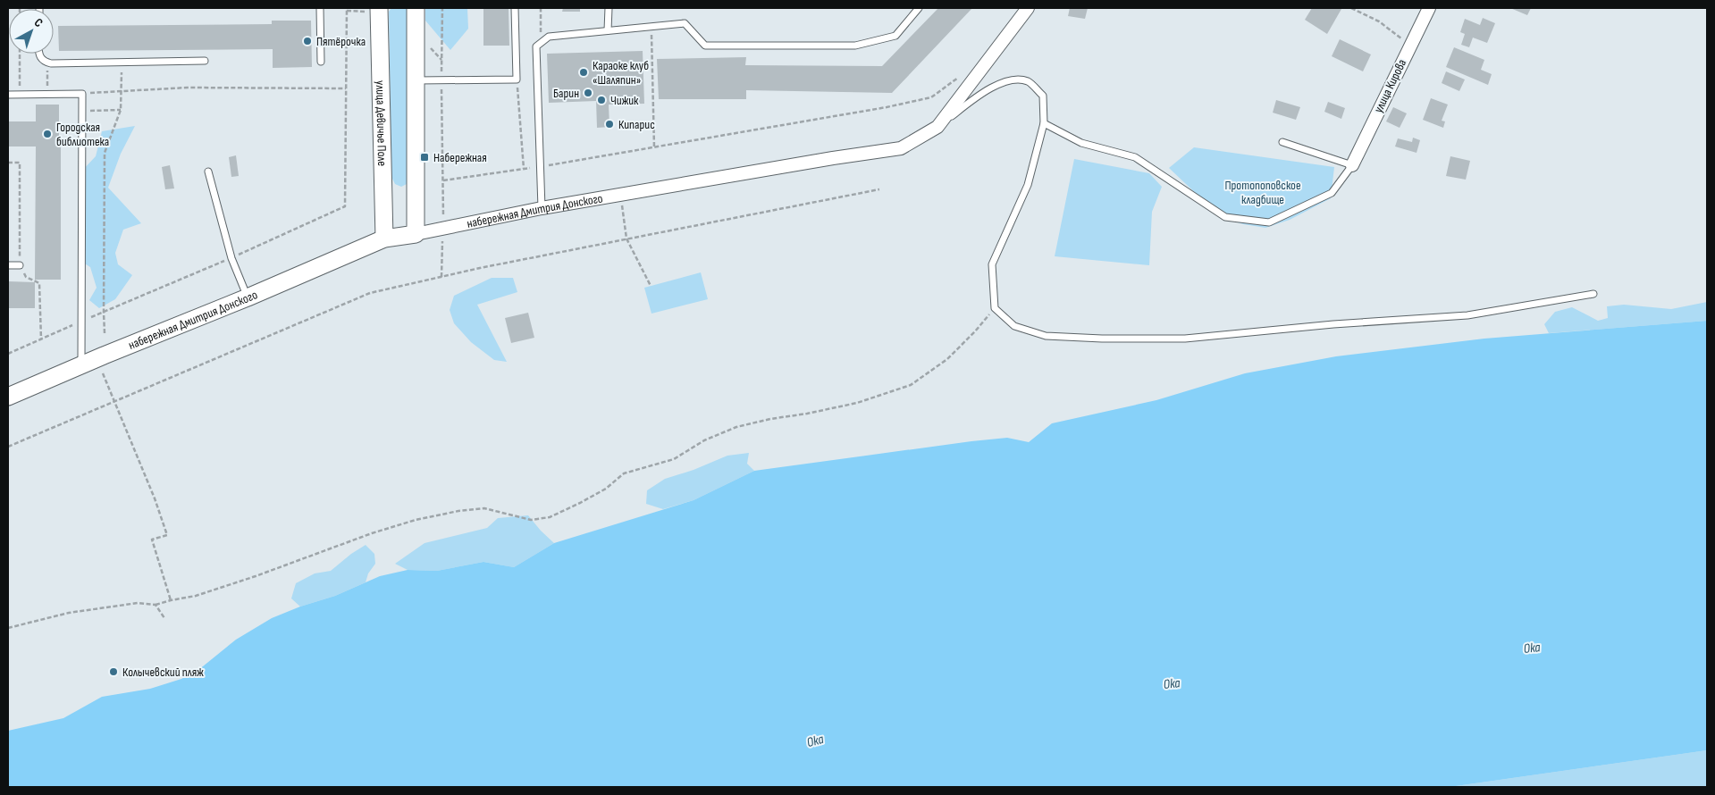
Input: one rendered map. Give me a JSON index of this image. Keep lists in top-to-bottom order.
{
  "streets": {
    "street": ["улица Кирова", "улица Девичье Поле", "набережная Дмитрия Донского"]
  },
  "crossings": [
    ["улица Девичье Поле", "набережная Дмитрия Донского"]
  ],
  "water": ["Ока"],
  "parks": ["Протопоповское кладбище"],
  "places": {
    "other": [
      "Пятёрочка",
      "Караоке клуб «Шаляпин»",
      "Барин",
      "Чижик",
      "Кипарис",
      "Городская библиотека",
      "Колычевский пляж"
    ],
    "transit": ["Набережная"]
  },
  "north": "top right"
}
